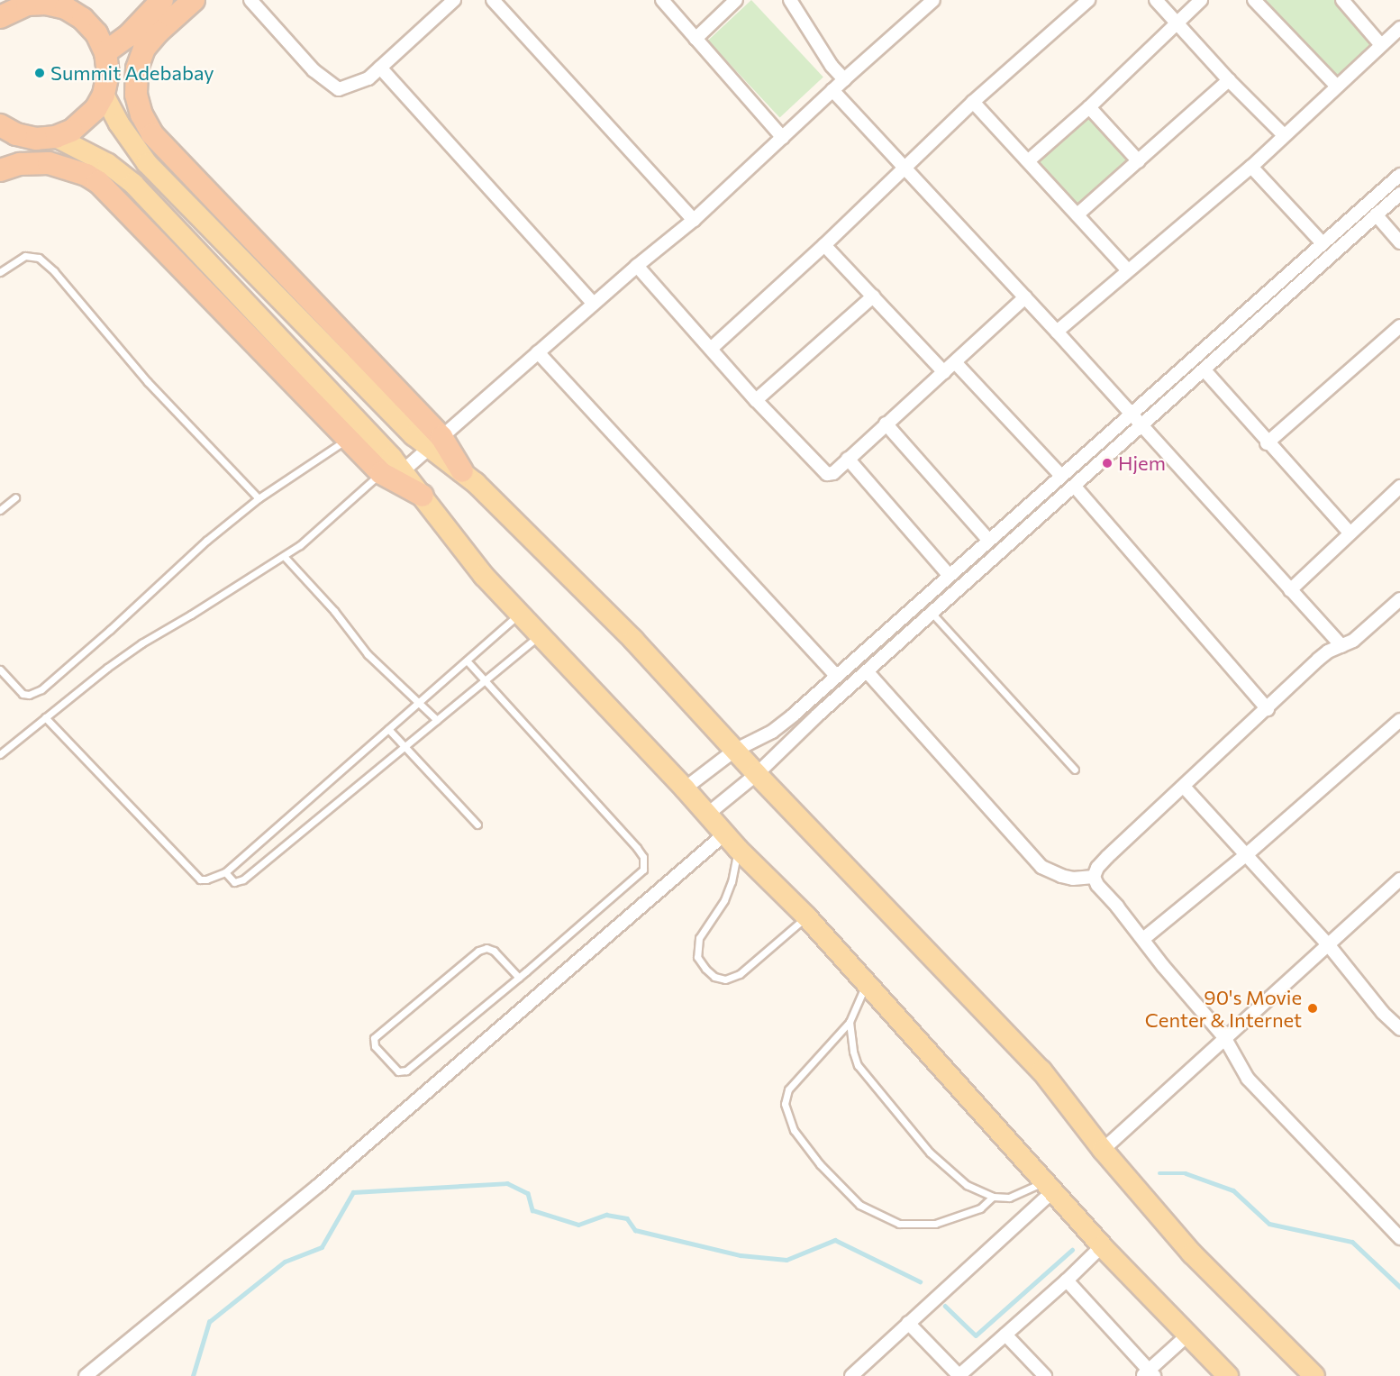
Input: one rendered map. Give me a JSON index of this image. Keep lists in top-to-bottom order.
{
  "places": ["Summit Adebabay", "Hjem", "90's Movie Center & Internet"]
}
